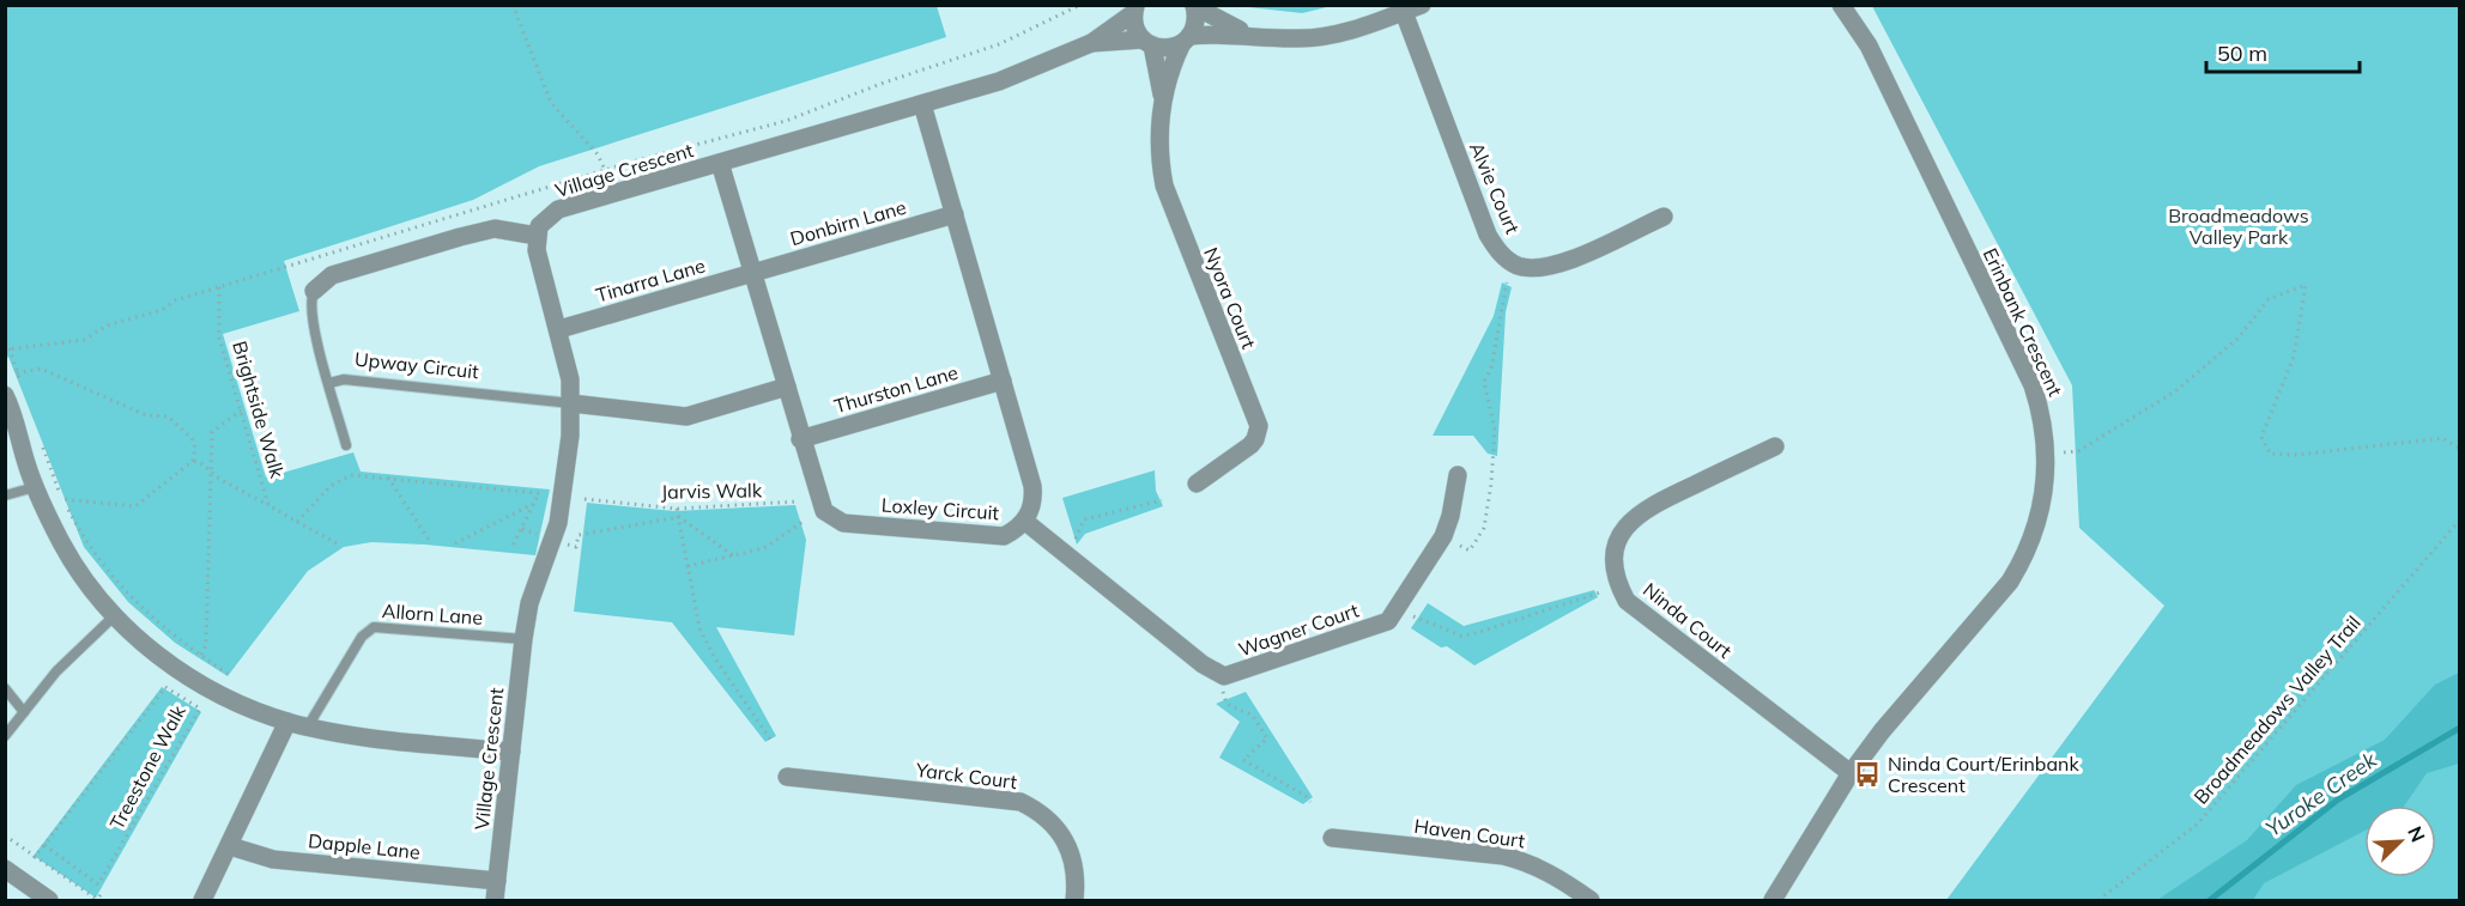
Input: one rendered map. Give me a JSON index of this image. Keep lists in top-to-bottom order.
{
  "streets": {
    "street": [
      "Village Crescent",
      "Alvie Court",
      "Donbirn Lane",
      "Tinarra Lane",
      "Nyora Court",
      "Erinbank Crescent",
      "Upway Circuit",
      "Thurston Lane",
      "Loxley Circuit",
      "Ninda Court",
      "Wagner Court",
      "Yarck Court",
      "Haven Court",
      "Dapple Lane"
    ],
    "lane": ["Allorn Lane"],
    "path": [
      "Brightside Walk",
      "Jarvis Walk",
      "Broadmeadows Valley Trail",
      "Treestone Walk"
    ]
  },
  "crossings": [
    ["Village Crescent", "Tinarra Lane"],
    ["Village Crescent", "Nyora Court"],
    ["Village Crescent", "Upway Circuit"],
    ["Village Crescent", "Loxley Circuit"],
    ["Village Crescent", "Allorn Lane"],
    ["Village Crescent", "Dapple Lane"],
    ["Donbirn Lane", "Tinarra Lane"],
    ["Donbirn Lane", "Loxley Circuit"],
    ["Tinarra Lane", "Loxley Circuit"],
    ["Erinbank Crescent", "Ninda Court"],
    ["Thurston Lane", "Loxley Circuit"],
    ["Loxley Circuit", "Wagner Court"]
  ],
  "water": ["Yuroke Creek"],
  "parks": ["Broadmeadows Valley Park"],
  "places": {
    "bus stop": ["Ninda Court/Erinbank Crescent"]
  },
  "scale_bar": "50 m",
  "north": "top right"
}
